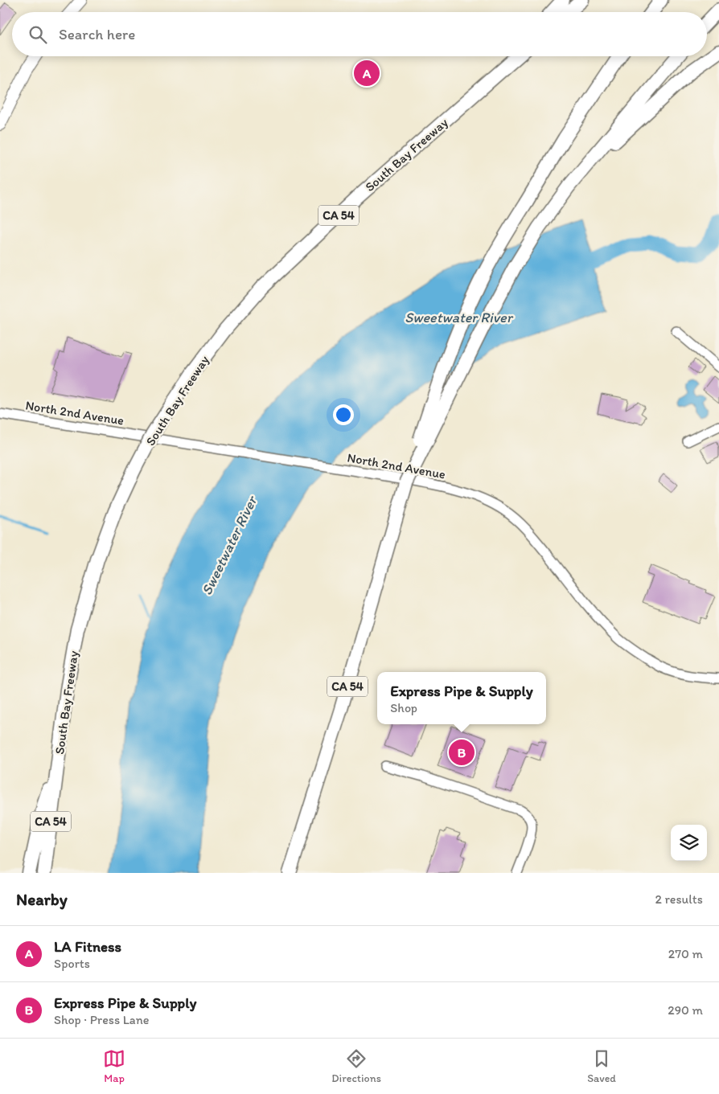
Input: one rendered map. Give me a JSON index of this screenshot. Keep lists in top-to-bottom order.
{
  "streets": {
    "highway": ["South Bay Freeway", "CA 54"],
    "street": ["North 2nd Avenue"]
  },
  "water": ["Sweetwater River"],
  "page": {
    "search": "Search here",
    "pins": ["A", "B"],
    "popup": ["Express Pipe & Supply", "Shop"],
    "heading": ["Nearby", "2 results"],
    "list": [
      {
        "mark": "A",
        "name": "LA Fitness",
        "note": "Sports",
        "value": "270 m"
      },
      {
        "mark": "B",
        "name": "Express Pipe & Supply",
        "note": "Shop · Press Lane",
        "value": "290 m"
      }
    ],
    "nav": ["Map", "Directions", "Saved"]
  }
}
